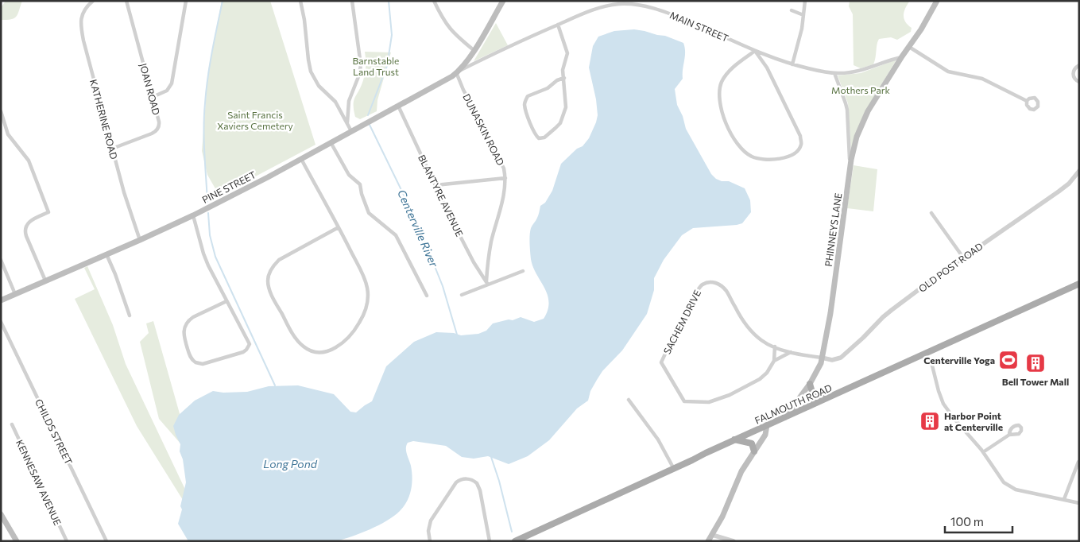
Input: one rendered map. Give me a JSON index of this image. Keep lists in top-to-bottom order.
{
  "streets": {
    "main road": ["PINE STREET", "PHINNEYS LANE", "FALMOUTH ROAD"],
    "street": [
      "MAIN STREET",
      "JOAN ROAD",
      "KATHERINE ROAD",
      "DUNASKIN ROAD",
      "BLANTYRE AVENUE",
      "OLD POST ROAD",
      "SACHEM DRIVE",
      "CHILDS STREET",
      "KENNESAW AVENUE"
    ]
  },
  "crossings": [
    ["MAIN STREET", "DUNASKIN ROAD"],
    ["MAIN STREET", "PINE STREET"],
    ["MAIN STREET", "PHINNEYS LANE"],
    ["JOAN ROAD", "KATHERINE ROAD"],
    ["KATHERINE ROAD", "PINE STREET"],
    ["DUNASKIN ROAD", "PINE STREET"],
    ["DUNASKIN ROAD", "BLANTYRE AVENUE"],
    ["PINE STREET", "BLANTYRE AVENUE"],
    ["PHINNEYS LANE", "OLD POST ROAD"],
    ["PHINNEYS LANE", "SACHEM DRIVE"],
    ["PHINNEYS LANE", "FALMOUTH ROAD"],
    ["OLD POST ROAD", "SACHEM DRIVE"]
  ],
  "water": ["Centerville River", "Long Pond"],
  "parks": ["Barnstable Land Trust", "Mothers Park", "Saint Francis Xaviers Cemetery"],
  "places": {
    "sports": ["Centerville Yoga"],
    "building": ["Bell Tower Mall", "Harbor Point at Centerville"]
  },
  "scale_bar": "100 m"
}
